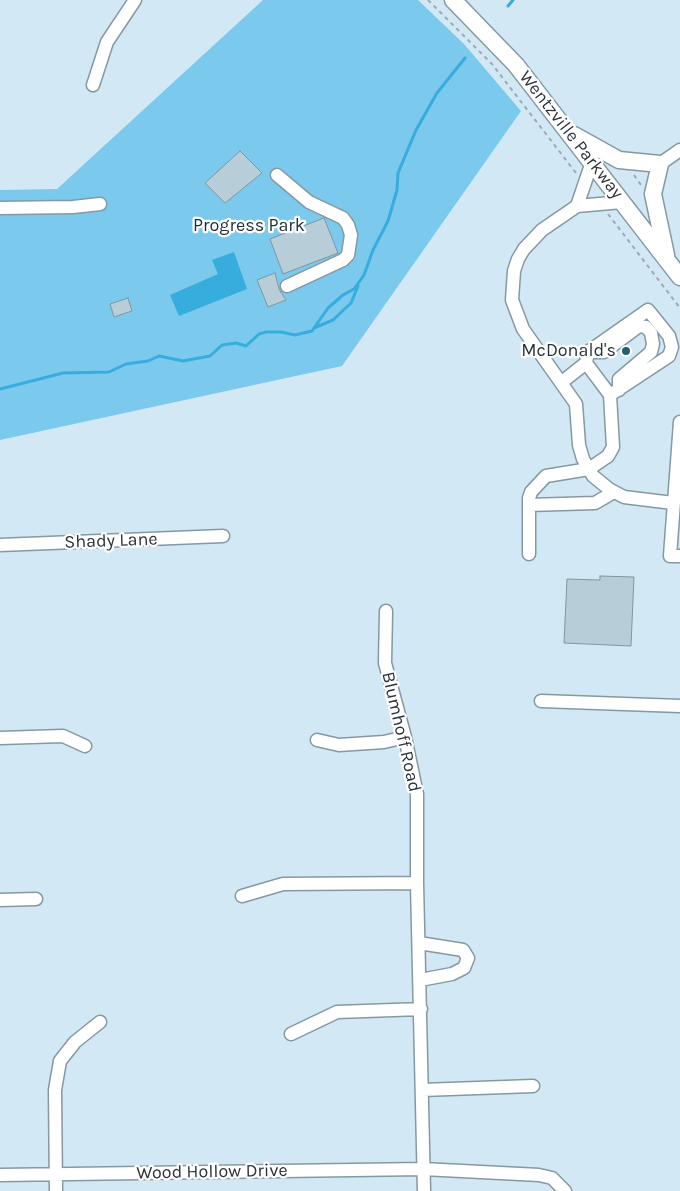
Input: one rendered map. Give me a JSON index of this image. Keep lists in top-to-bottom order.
{
  "streets": {
    "main road": ["Wentzville Parkway"],
    "street": ["Shady Lane", "Blumhoff Road", "Wood Hollow Drive"]
  },
  "crossings": [
    ["Blumhoff Road", "Wood Hollow Drive"]
  ],
  "parks": ["Progress Park"],
  "places": ["McDonald's"]
}
